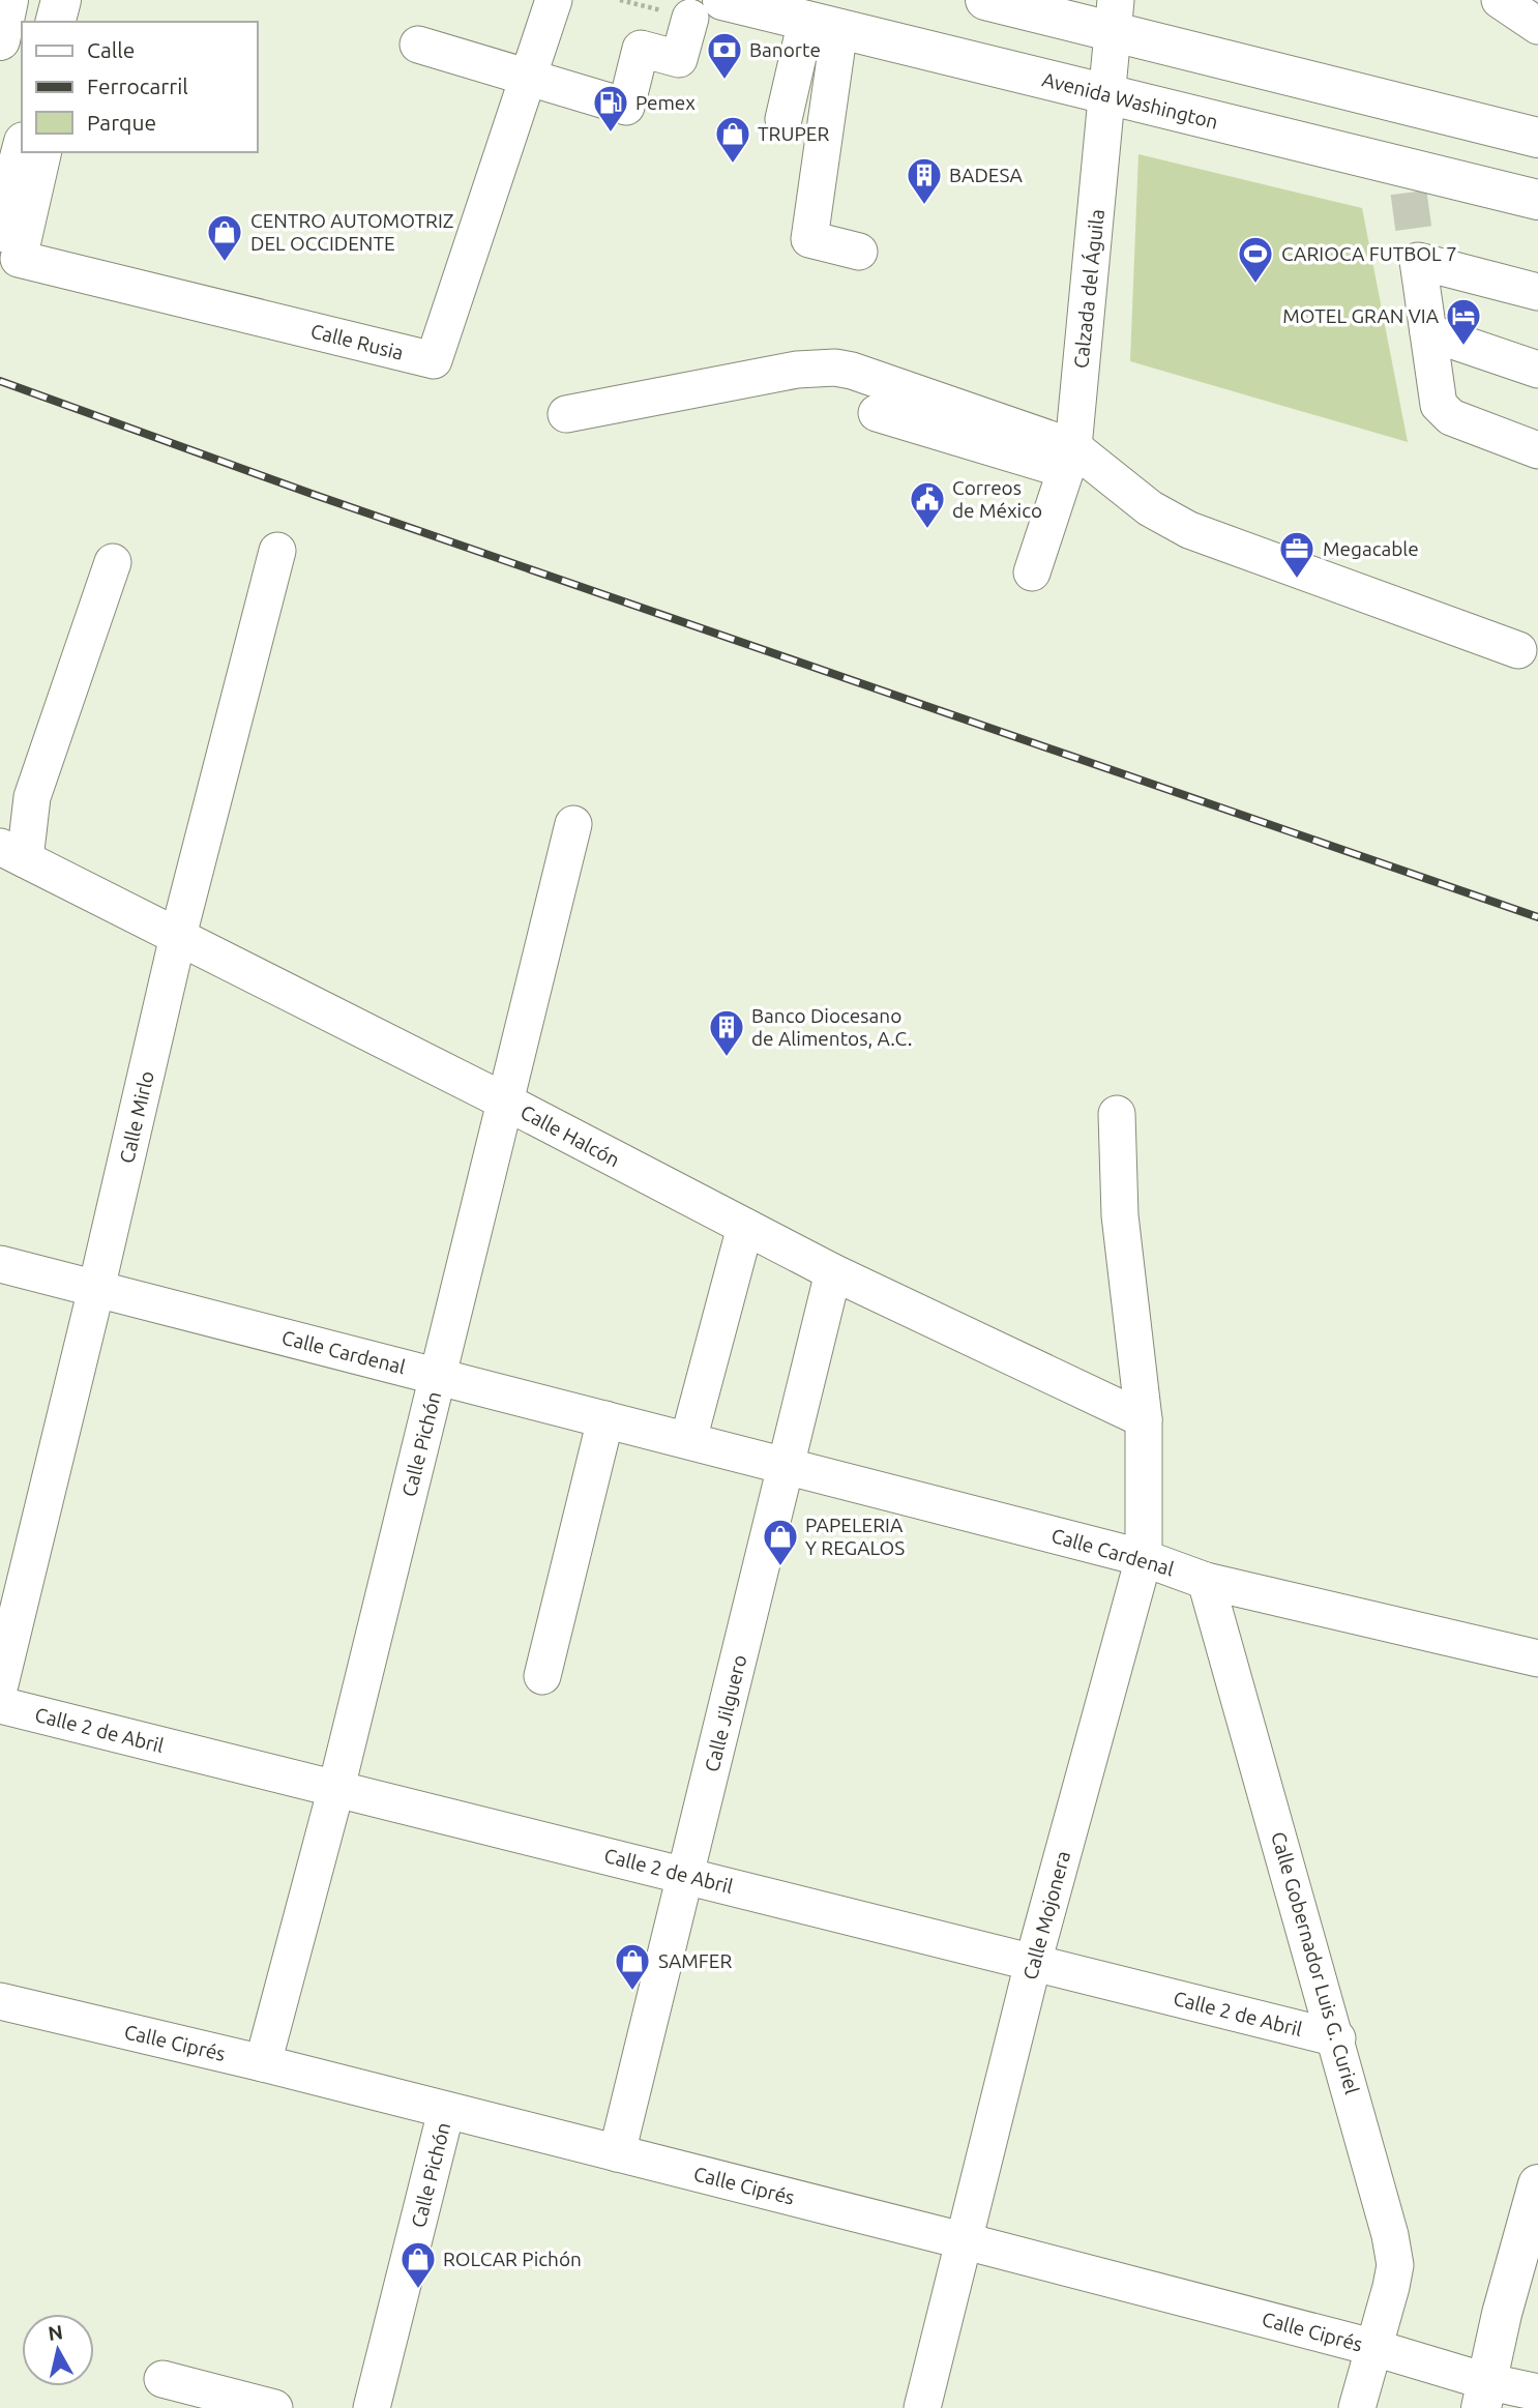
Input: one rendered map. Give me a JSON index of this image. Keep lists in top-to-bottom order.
{
  "streets": {
    "main road": ["Avenida Washington"],
    "street": [
      "Calzada del Águila",
      "Calle Rusia",
      "Calle Mirlo",
      "Calle Halcón",
      "Calle Cardenal",
      "Calle Pichón",
      "Calle Jilguero",
      "Calle 2 de Abril",
      "Calle Mojonera",
      "Calle Gobernador Luis G. Curiel",
      "Calle Ciprés"
    ]
  },
  "crossings": [
    ["Avenida Washington", "Calzada del Águila"],
    ["Calle Mirlo", "Calle Halcón"],
    ["Calle Mirlo", "Calle Cardenal"],
    ["Calle Halcón", "Calle Pichón"],
    ["Calle Halcón", "Calle Jilguero"],
    ["Calle Halcón", "Calle Mojonera"],
    ["Calle Cardenal", "Calle Pichón"],
    ["Calle Cardenal", "Calle Jilguero"],
    ["Calle Cardenal", "Calle Mojonera"],
    ["Calle Cardenal", "Calle Gobernador Luis G. Curiel"],
    ["Calle Pichón", "Calle 2 de Abril"],
    ["Calle Pichón", "Calle Ciprés"],
    ["Calle Jilguero", "Calle 2 de Abril"],
    ["Calle Jilguero", "Calle Ciprés"],
    ["Calle 2 de Abril", "Calle Mojonera"],
    ["Calle 2 de Abril", "Calle Gobernador Luis G. Curiel"],
    ["Calle Mojonera", "Calle Ciprés"],
    ["Calle Gobernador Luis G. Curiel", "Calle Ciprés"]
  ],
  "places": {
    "bank": ["Banorte"],
    "fuel station": ["Pemex"],
    "shop": [
      "TRUPER",
      "CENTRO AUTOMOTRIZ DEL OCCIDENTE",
      "PAPELERIA Y REGALOS",
      "SAMFER",
      "ROLCAR Pichón"
    ],
    "building": ["BADESA", "Banco Diocesano de Alimentos, A.C."],
    "sports": ["CARIOCA FUTBOL 7"],
    "hotel": ["MOTEL GRAN VIA"],
    "public building": ["Correos de México"],
    "office": ["Megacable"]
  },
  "legend": ["Calle", "Ferrocarril", "Parque"],
  "north": "top"
}
